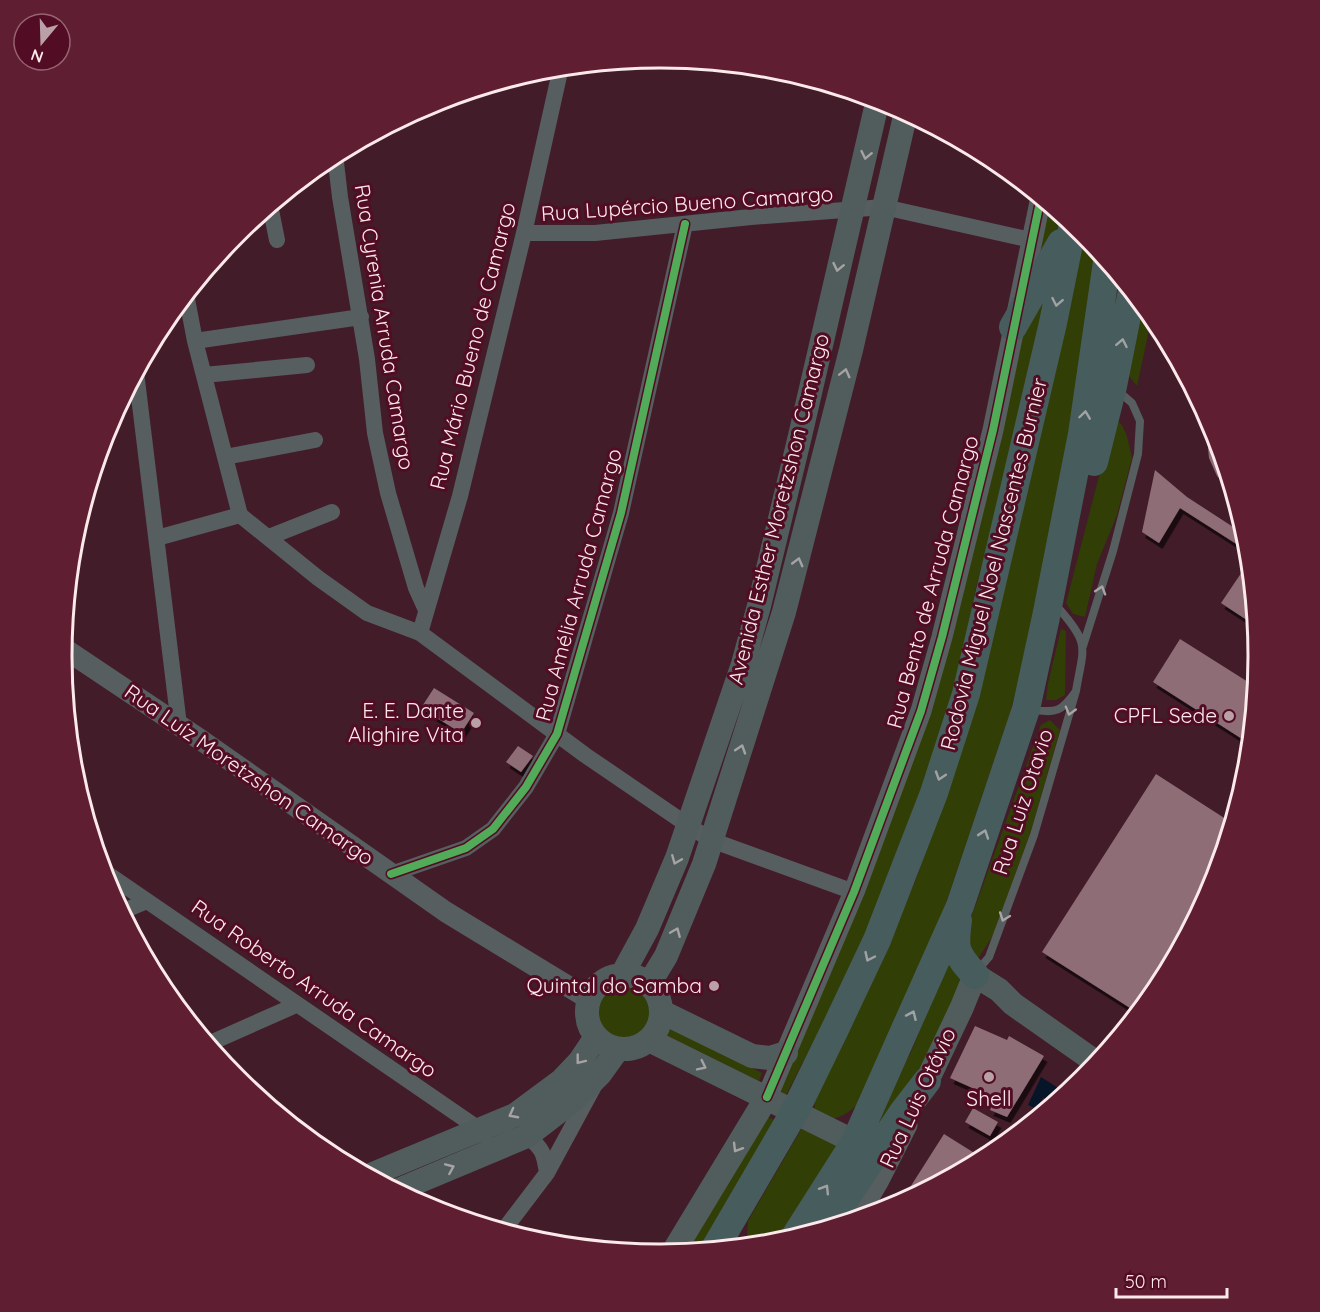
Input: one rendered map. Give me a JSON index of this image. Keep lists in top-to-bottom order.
{
  "streets": {
    "highway": ["Rodovia Miguel Noel Nascentes Burnier"],
    "main road": ["Avenida Esther Moretzshon Camargo", "Rua Luis Otávio"],
    "street": [
      "Rua Lupércio Bueno Camargo",
      "Rua Cyrenia Arruda Camargo",
      "Rua Mário Bueno de Camargo",
      "Rua Bento de Arruda Camargo",
      "Rua Amélia Arruda Camargo",
      "Rua Luíz Moretzshon Camargo",
      "Rua Roberto Arruda Camargo"
    ],
    "lane": ["Rua Luiz Otavio"]
  },
  "crossings": [
    ["Rua Lupércio Bueno Camargo", "Rua Mário Bueno de Camargo"],
    ["Rua Lupércio Bueno Camargo", "Avenida Esther Moretzshon Camargo"],
    ["Rua Lupércio Bueno Camargo", "Rua Bento de Arruda Camargo"],
    ["Rua Lupércio Bueno Camargo", "Rua Amélia Arruda Camargo"],
    ["Rua Cyrenia Arruda Camargo", "Rua Mário Bueno de Camargo"],
    ["Avenida Esther Moretzshon Camargo", "Rua Luíz Moretzshon Camargo"],
    ["Rua Amélia Arruda Camargo", "Rua Luíz Moretzshon Camargo"],
    ["Rua Luiz Otavio", "Rua Luis Otávio"]
  ],
  "one_way": ["Rua Luiz Otavio"],
  "places": [
    "CPFL Sede",
    "E. E. Dante Alighire Vita",
    "Quintal do Samba",
    "Shell"
  ],
  "scale_bar": "50 m",
  "north": "bottom"
}
